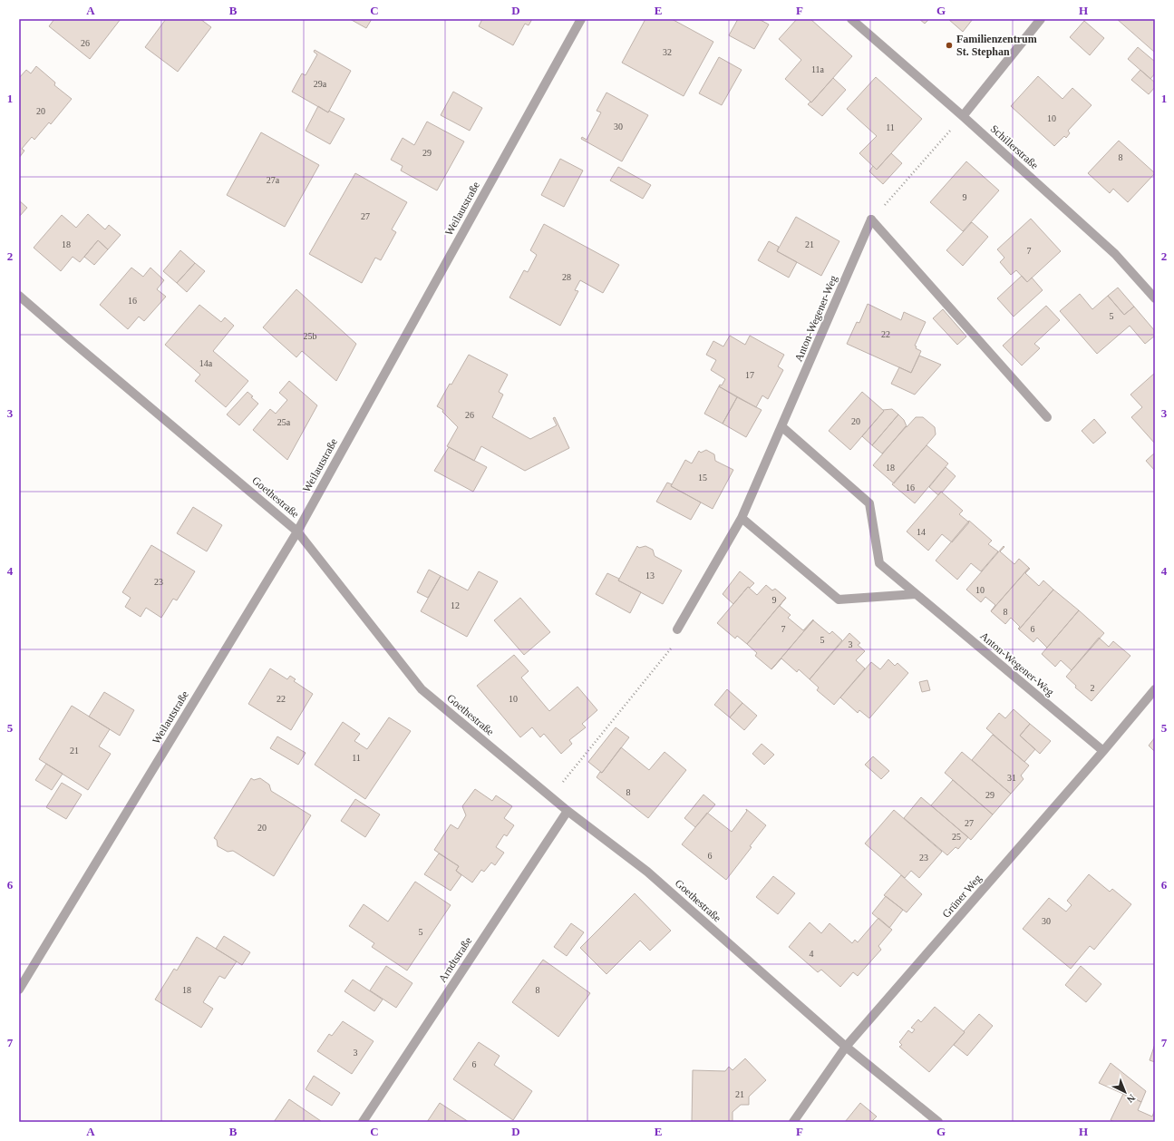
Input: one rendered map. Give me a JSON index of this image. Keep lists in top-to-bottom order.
{
  "streets": {
    "street": [
      "Schillerstraße",
      "Weilautstraße",
      "Anton-Wegener-Weg",
      "Goethestraße",
      "Grüner Weg",
      "Arndtstraße"
    ]
  },
  "crossings": [
    ["Weilautstraße", "Goethestraße"],
    ["Anton-Wegener-Weg", "Grüner Weg"],
    ["Goethestraße", "Grüner Weg"],
    ["Goethestraße", "Arndtstraße"]
  ],
  "places": ["Familienzentrum St. Stephan"],
  "house_numbers": [
    "26",
    "32",
    "11a",
    "29a",
    "20",
    "10",
    "30",
    "11",
    "29",
    "8",
    "27a",
    "9",
    "27",
    "18",
    "21",
    "7",
    "28",
    "16",
    "5",
    "22",
    "25b",
    "14a",
    "17",
    "26",
    "20",
    "25a",
    "18",
    "15",
    "16",
    "14",
    "13",
    "23",
    "10",
    "9",
    "12",
    "8",
    "7",
    "6",
    "5",
    "3",
    "2",
    "22",
    "10",
    "21",
    "11",
    "31",
    "8",
    "29",
    "27",
    "20",
    "25",
    "6",
    "23",
    "30",
    "5",
    "4",
    "18",
    "8",
    "3",
    "6",
    "21"
  ],
  "north": "bottom right",
  "grid": {
    "columns": [
      "A",
      "B",
      "C",
      "D",
      "E",
      "F",
      "G",
      "H"
    ],
    "rows": [
      "1",
      "2",
      "3",
      "4",
      "5",
      "6",
      "7"
    ]
  }
}
